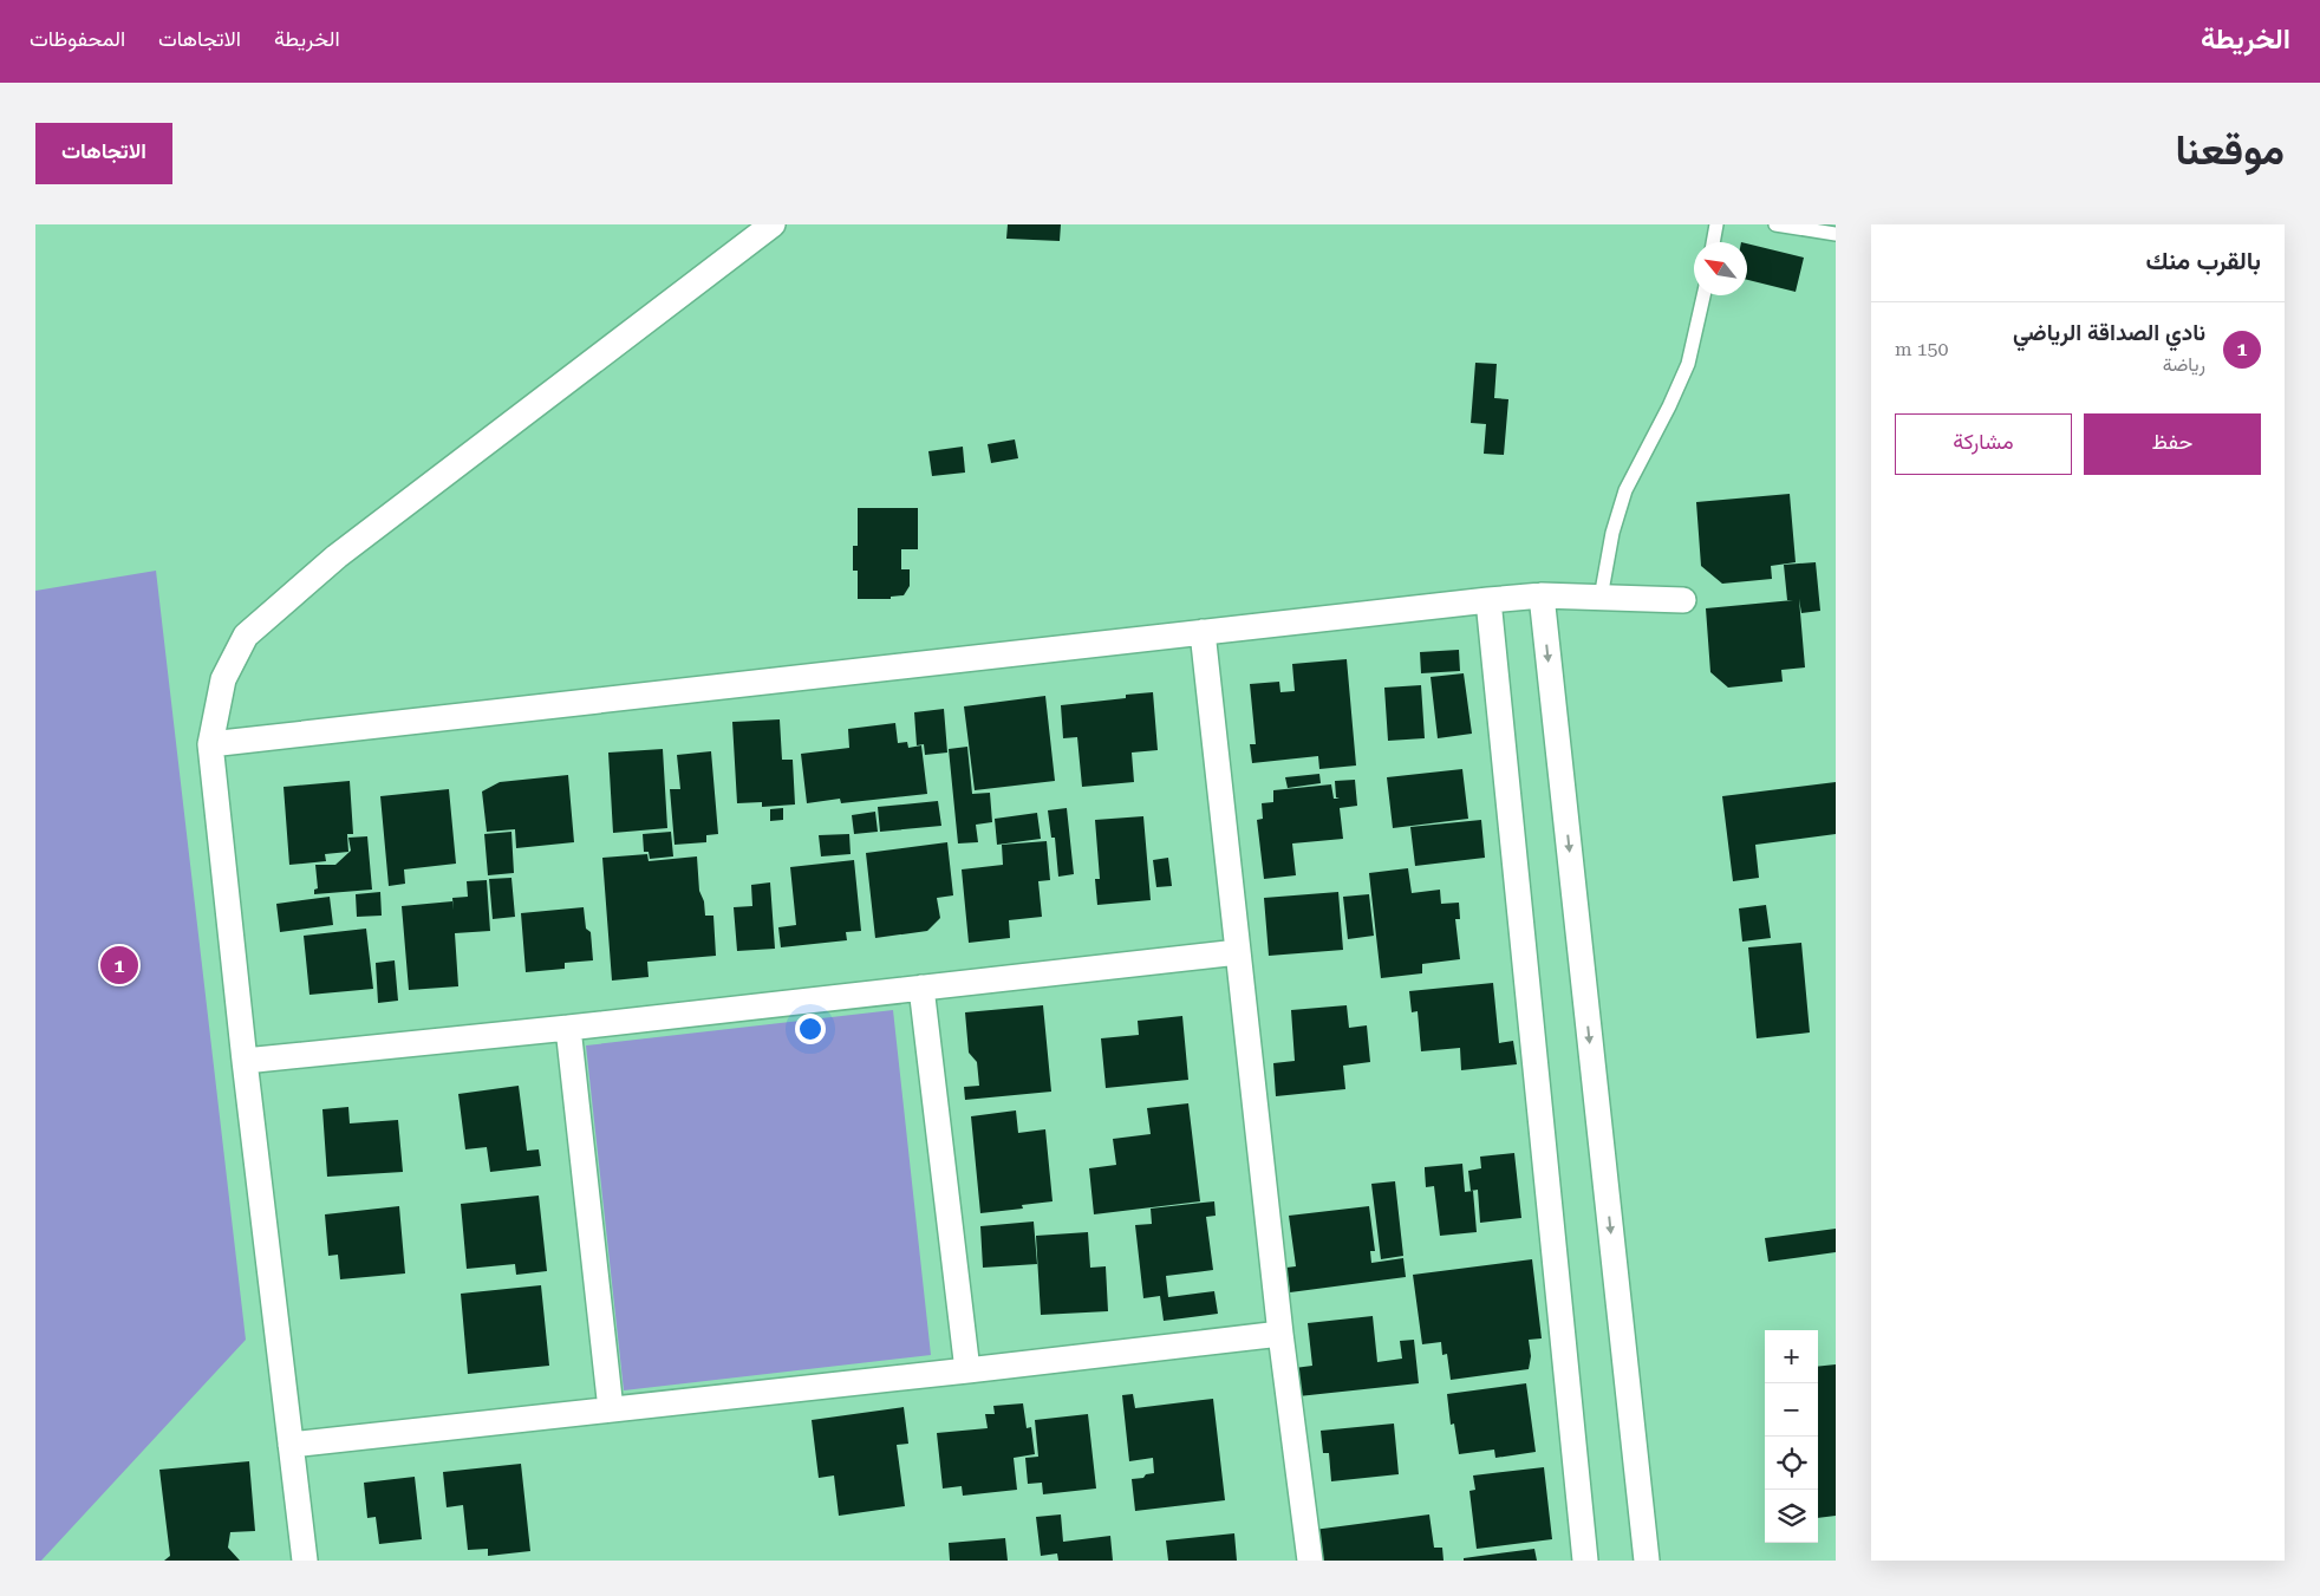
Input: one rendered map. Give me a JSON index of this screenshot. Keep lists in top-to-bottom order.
{
  "north": "top left",
  "page": {
    "header": "الخريطة",
    "nav": ["الخريطة", "الاتجاهات", "المحفوظات"],
    "title": "موقعنا",
    "buttons": [
      "الاتجاهات",
      ["حفظ", "مشاركة"]
    ],
    "heading": "بالقرب منك",
    "list": [
      {
        "mark": "1",
        "name": "نادي الصداقة الرياضي",
        "note": "رياضة",
        "value": "150 m"
      }
    ],
    "pins": "1",
    "map_buttons": ["+", "−"]
  }
}
